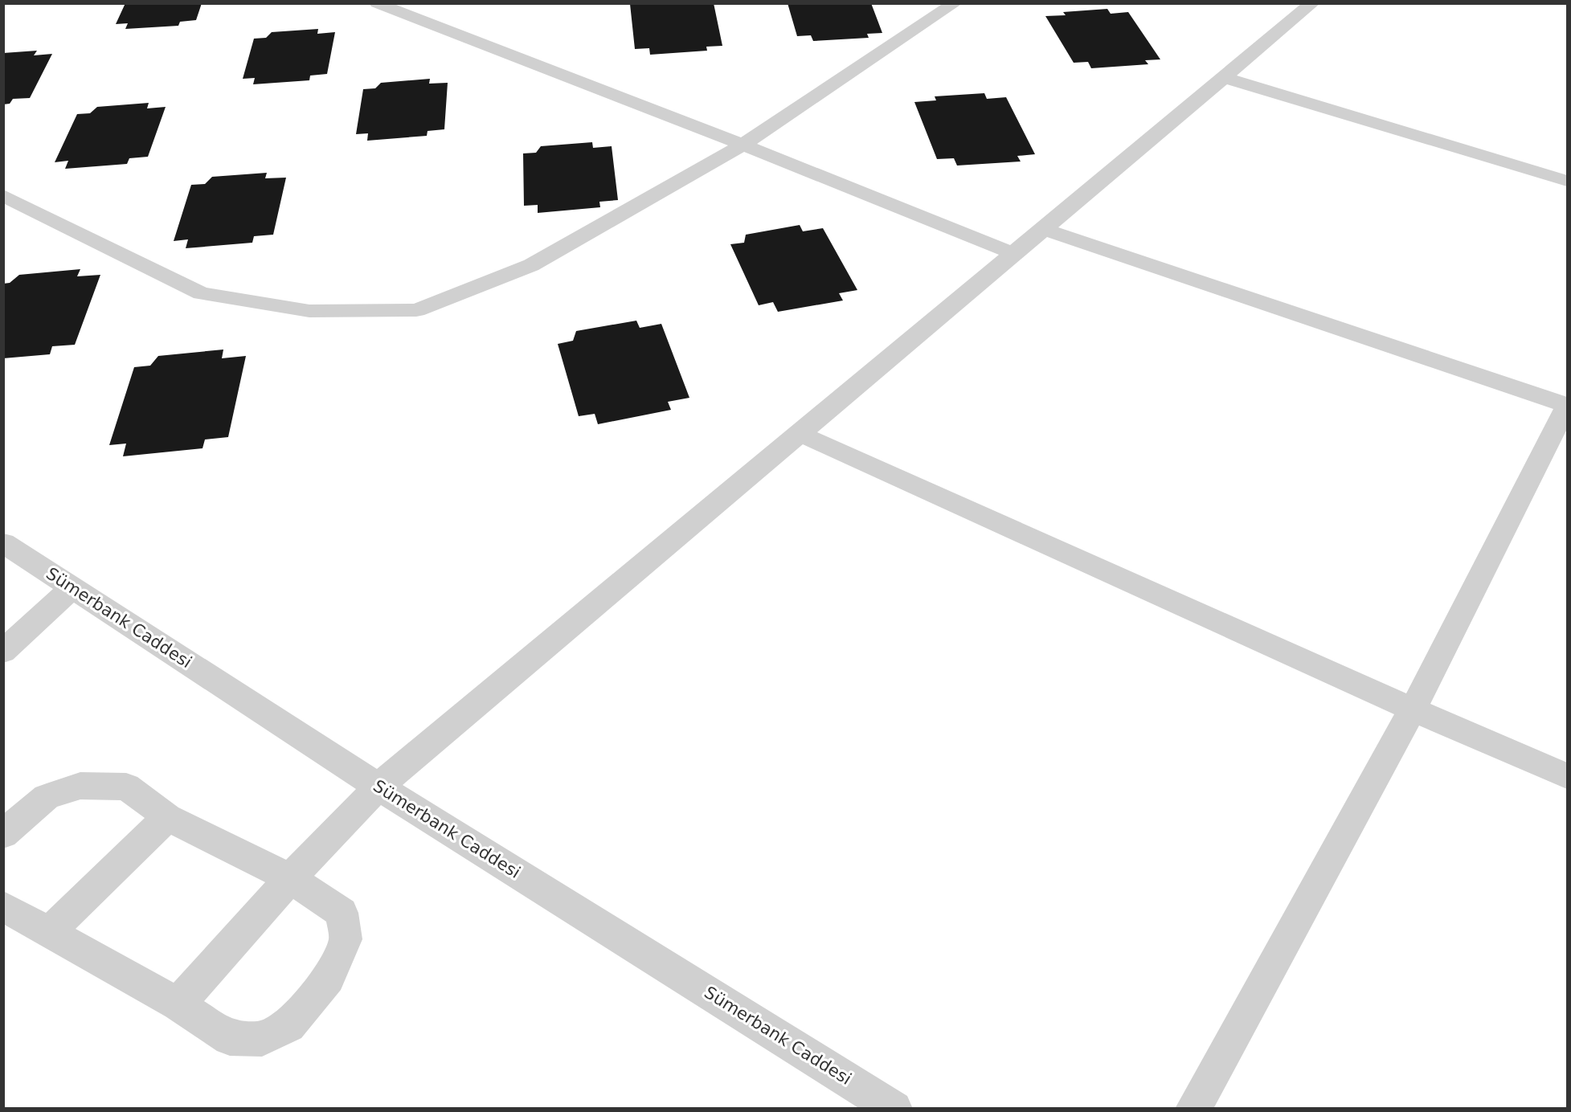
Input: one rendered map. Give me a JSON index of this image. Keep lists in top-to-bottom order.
{
  "streets": {
    "street": ["Sümerbank Caddesi"]
  }
}
